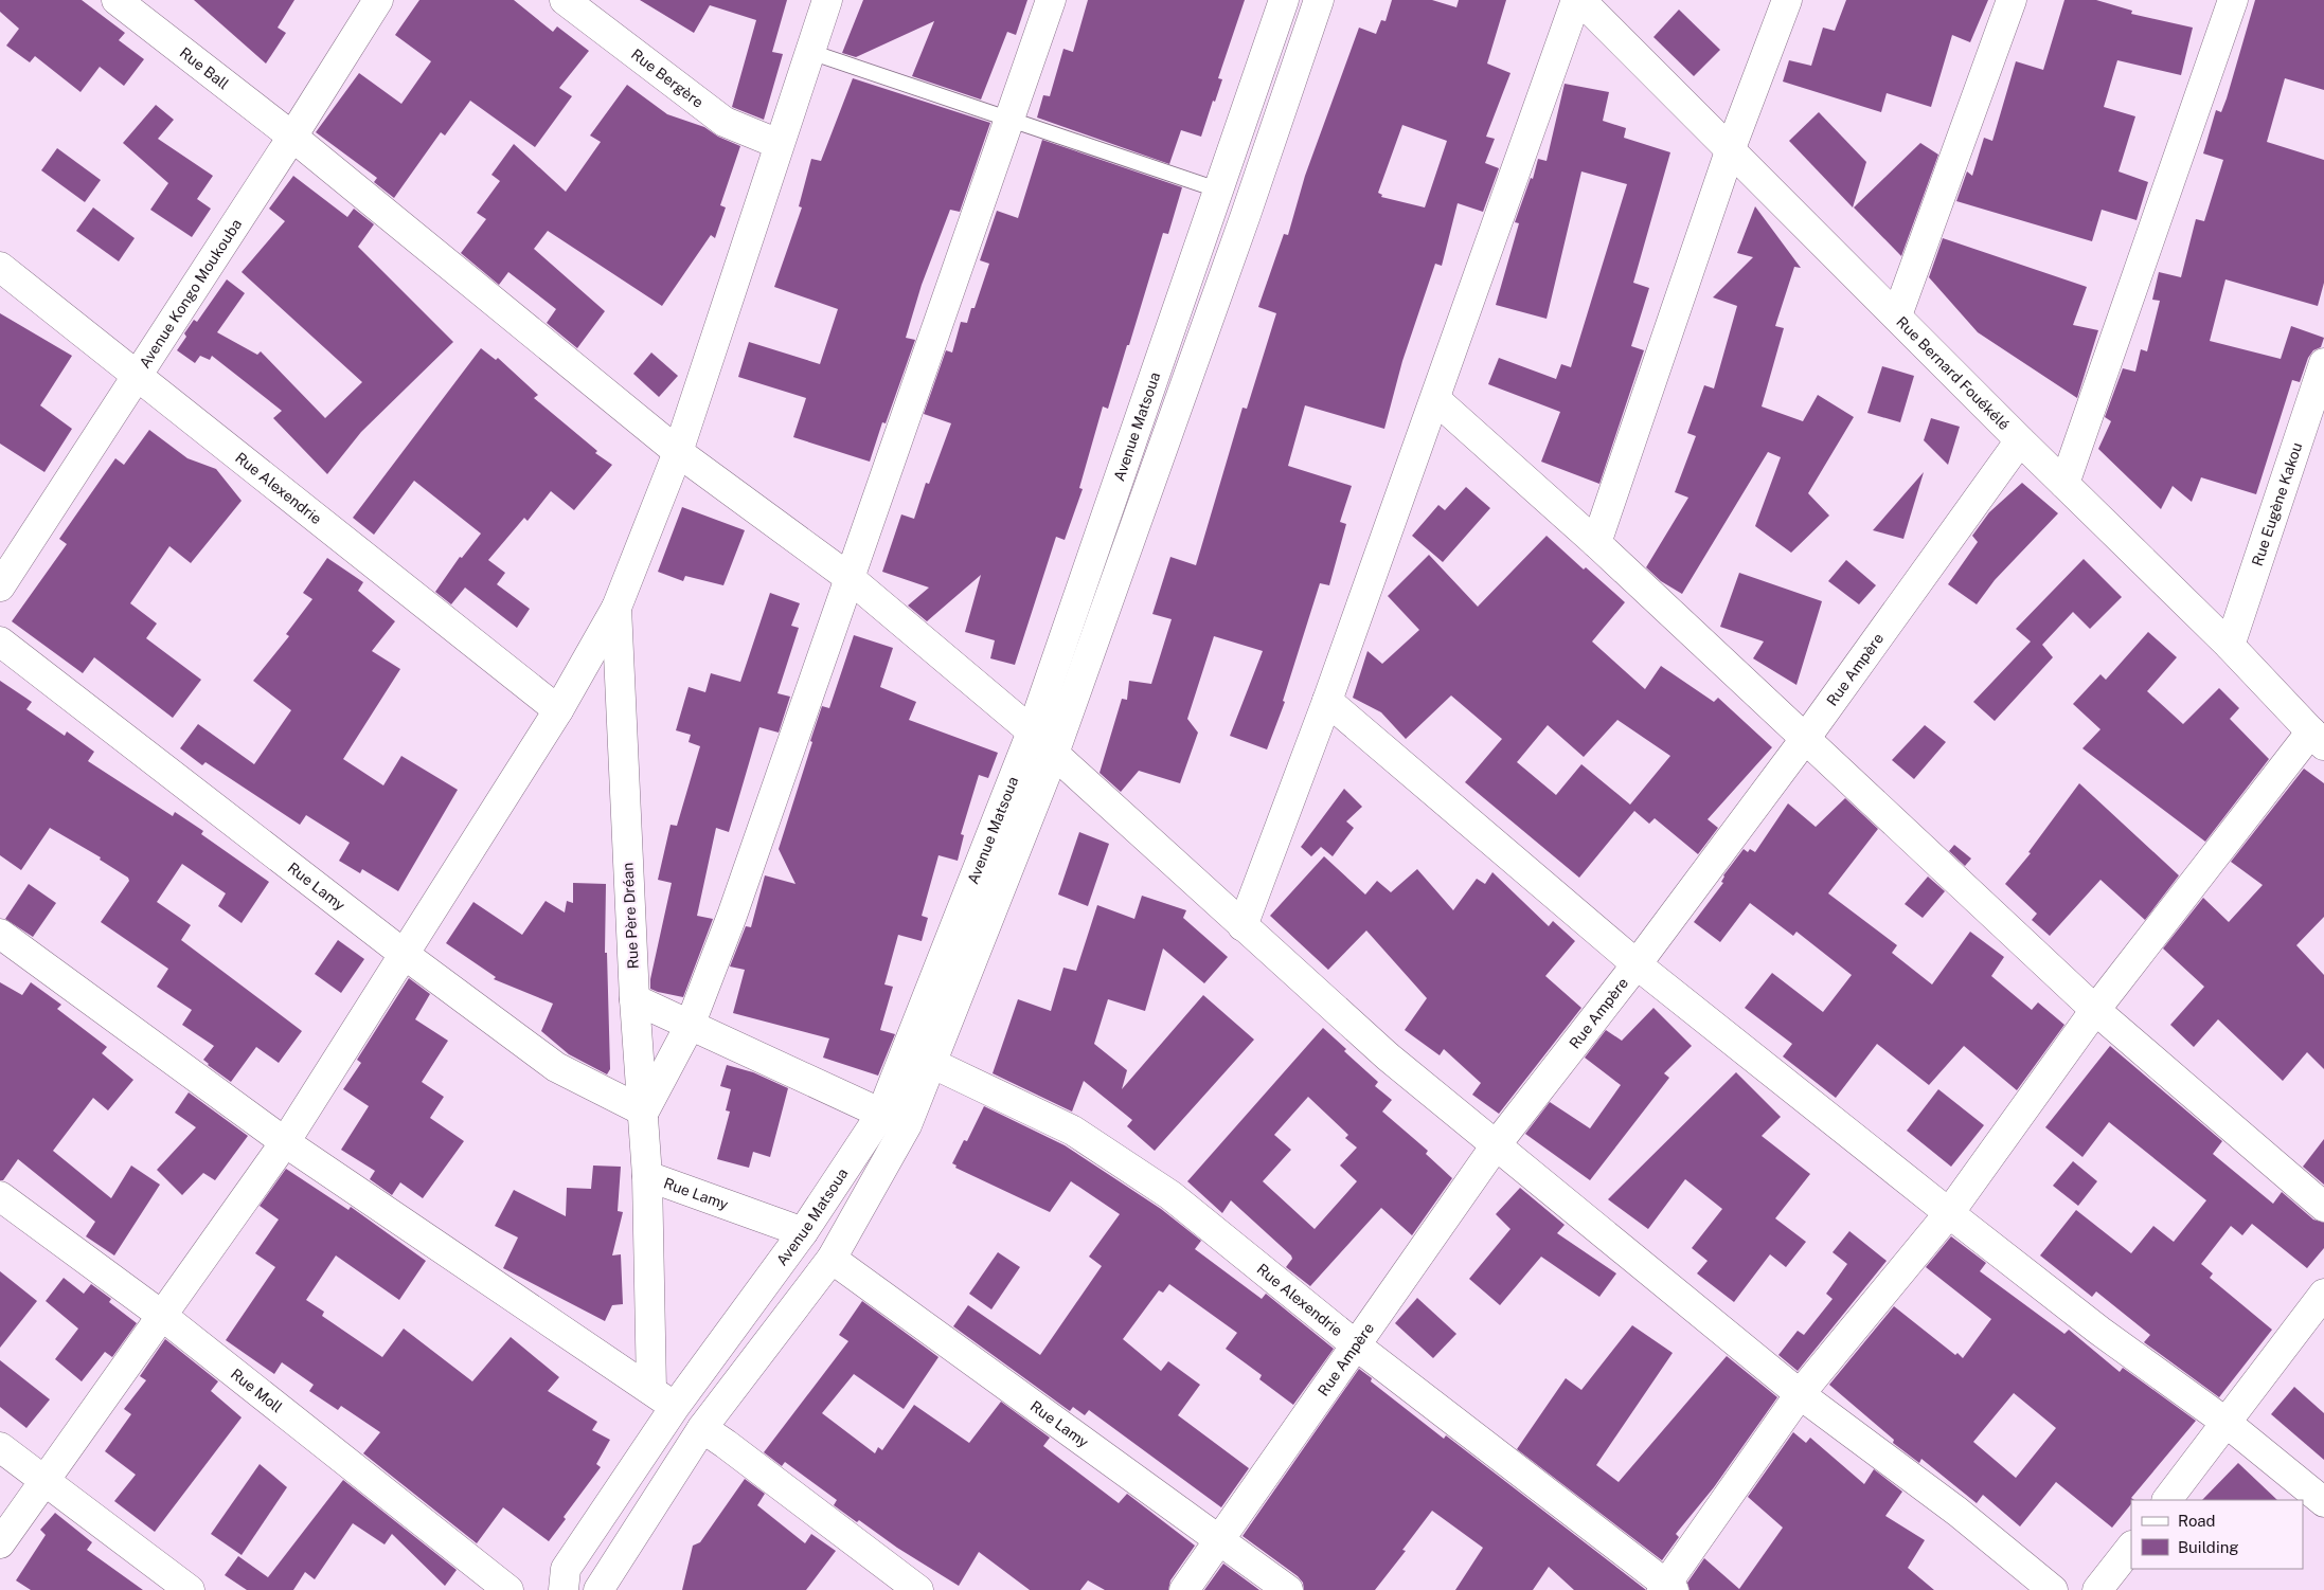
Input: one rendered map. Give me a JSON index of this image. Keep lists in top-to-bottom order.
{
  "streets": {
    "street": [
      "Rue Ball",
      "Rue Bergère",
      "Avenue Kongo Moukouba",
      "Rue Bernard Fouékélé",
      "Avenue Matsoua",
      "Rue Alexendrie",
      "Rue Eugène Kakou",
      "Rue Ampère",
      "Rue Lamy",
      "Rue Père Dréan",
      "Rue Moll"
    ]
  },
  "crossings": [
    ["Rue Ball", "Avenue Kongo Moukouba"],
    ["Rue Ball", "Avenue Matsoua"],
    ["Rue Ball", "Rue Ampère"],
    ["Rue Ball", "Rue Père Dréan"],
    ["Rue Bergère", "Rue Père Dréan"],
    ["Avenue Kongo Moukouba", "Rue Alexendrie"],
    ["Rue Bernard Fouékélé", "Rue Eugène Kakou"],
    ["Rue Bernard Fouékélé", "Rue Ampère"],
    ["Avenue Matsoua", "Rue Alexendrie"],
    ["Avenue Matsoua", "Rue Lamy"],
    ["Rue Alexendrie", "Rue Ampère"],
    ["Rue Ampère", "Rue Lamy"],
    ["Rue Lamy", "Rue Père Dréan"]
  ],
  "legend": ["Road", "Building"]
}
